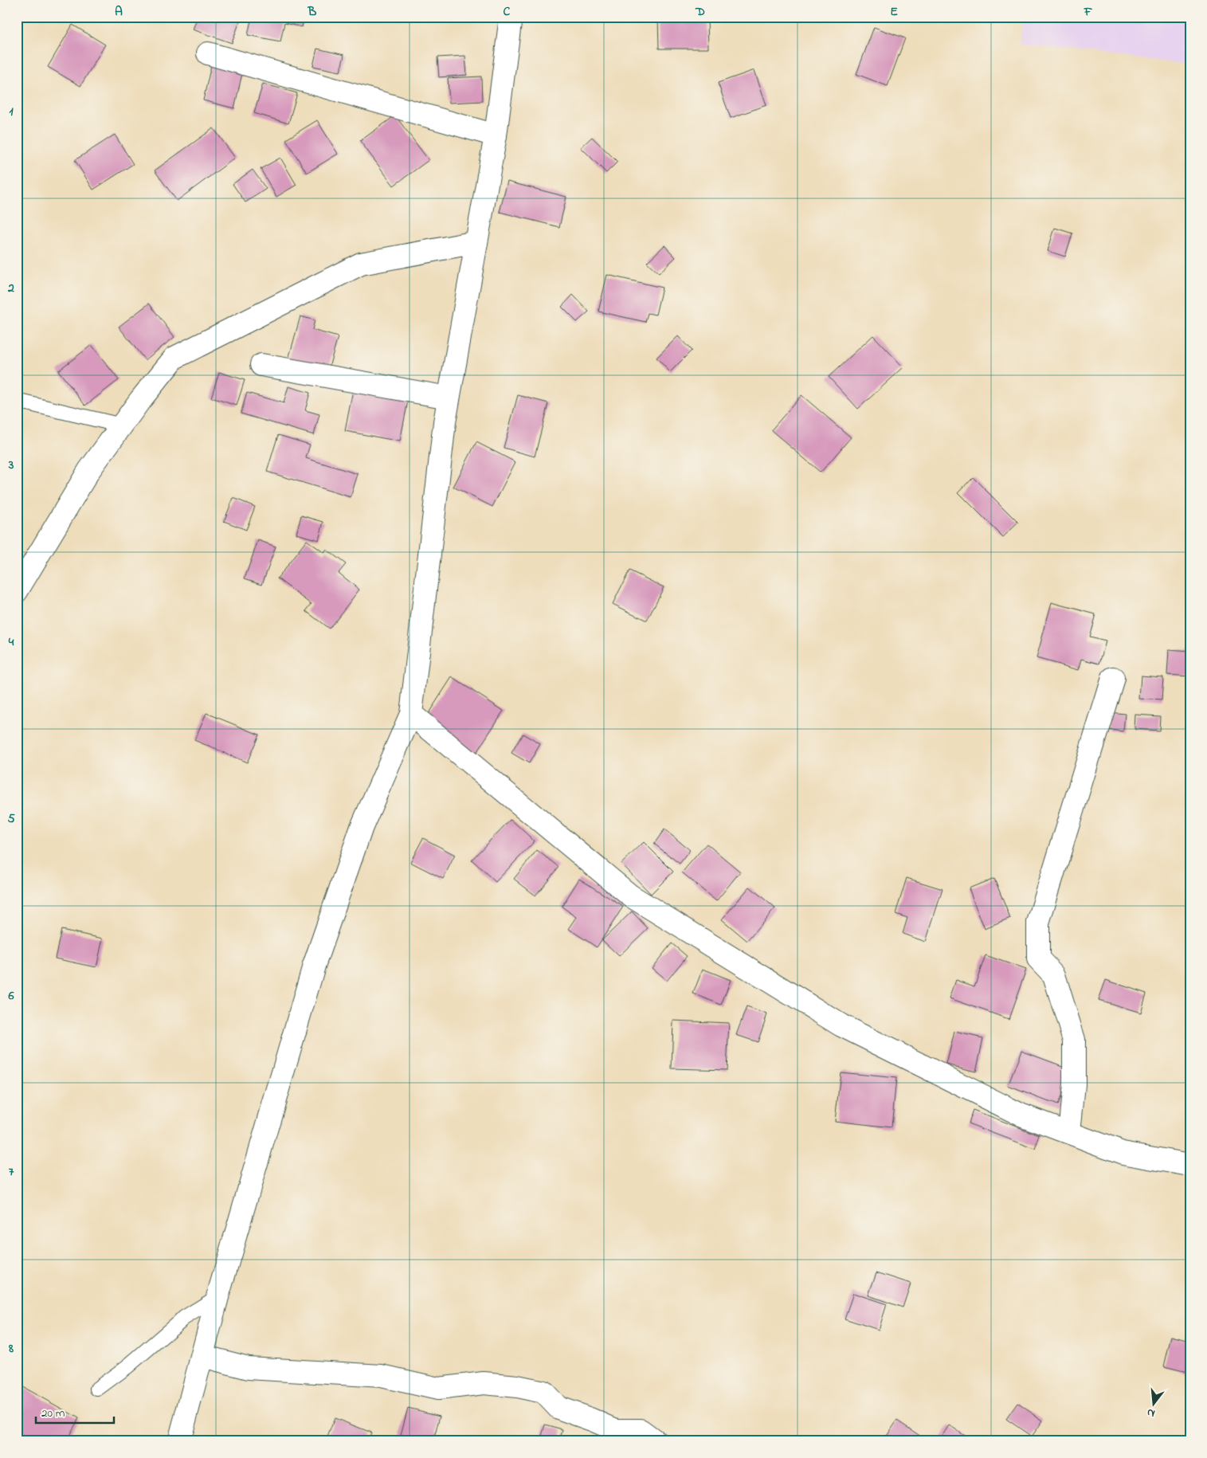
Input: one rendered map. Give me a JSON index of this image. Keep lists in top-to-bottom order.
{
  "scale_bar": "20 m",
  "north": "bottom",
  "grid": {
    "columns": [
      "A",
      "B",
      "C",
      "D",
      "E",
      "F"
    ],
    "rows": [
      "1",
      "2",
      "3",
      "4",
      "5",
      "6",
      "7",
      "8"
    ]
  }
}
